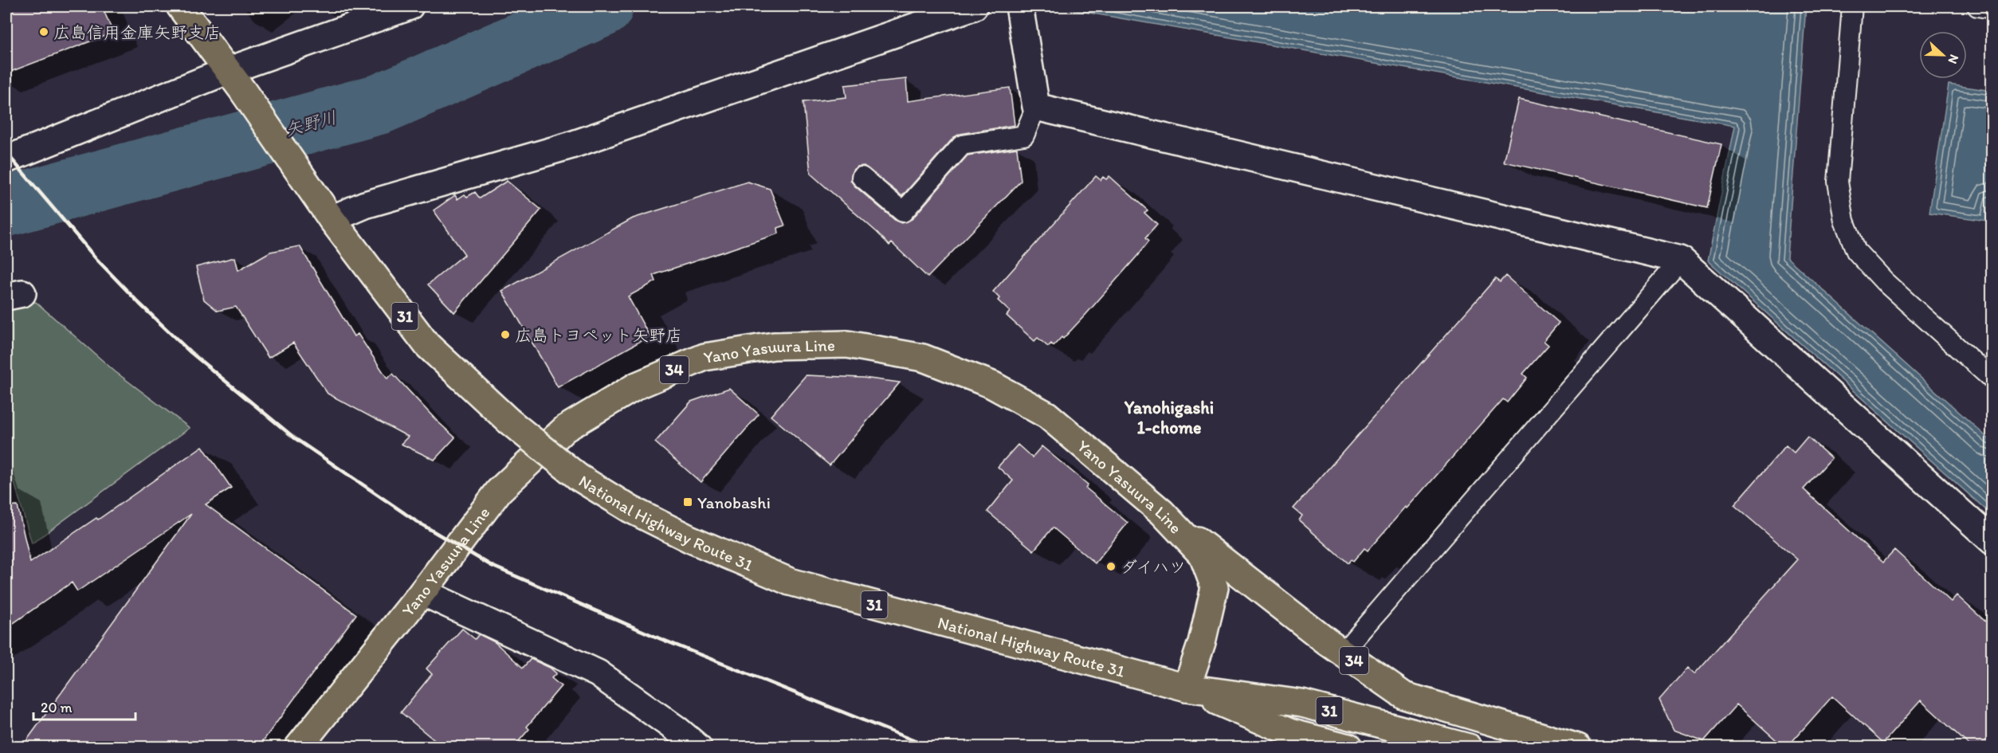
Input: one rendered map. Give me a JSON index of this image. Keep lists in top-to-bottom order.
{
  "streets": {
    "main road": [
      "31",
      "Yano Yasuura Line",
      "34",
      "National Highway Route 31"
    ]
  },
  "crossings": [
    ["Yano Yasuura Line", "34"],
    ["Yano Yasuura Line", "National Highway Route 31"]
  ],
  "districts": ["Yanohigashi 1-chome"],
  "water": ["矢野川"],
  "places": {
    "other": ["広島信用金庫矢野支店", "広島トヨペット矢野店", "ダイハツ"],
    "transit": ["Yanobashi"]
  },
  "scale_bar": "20 m",
  "north": "right"
}
